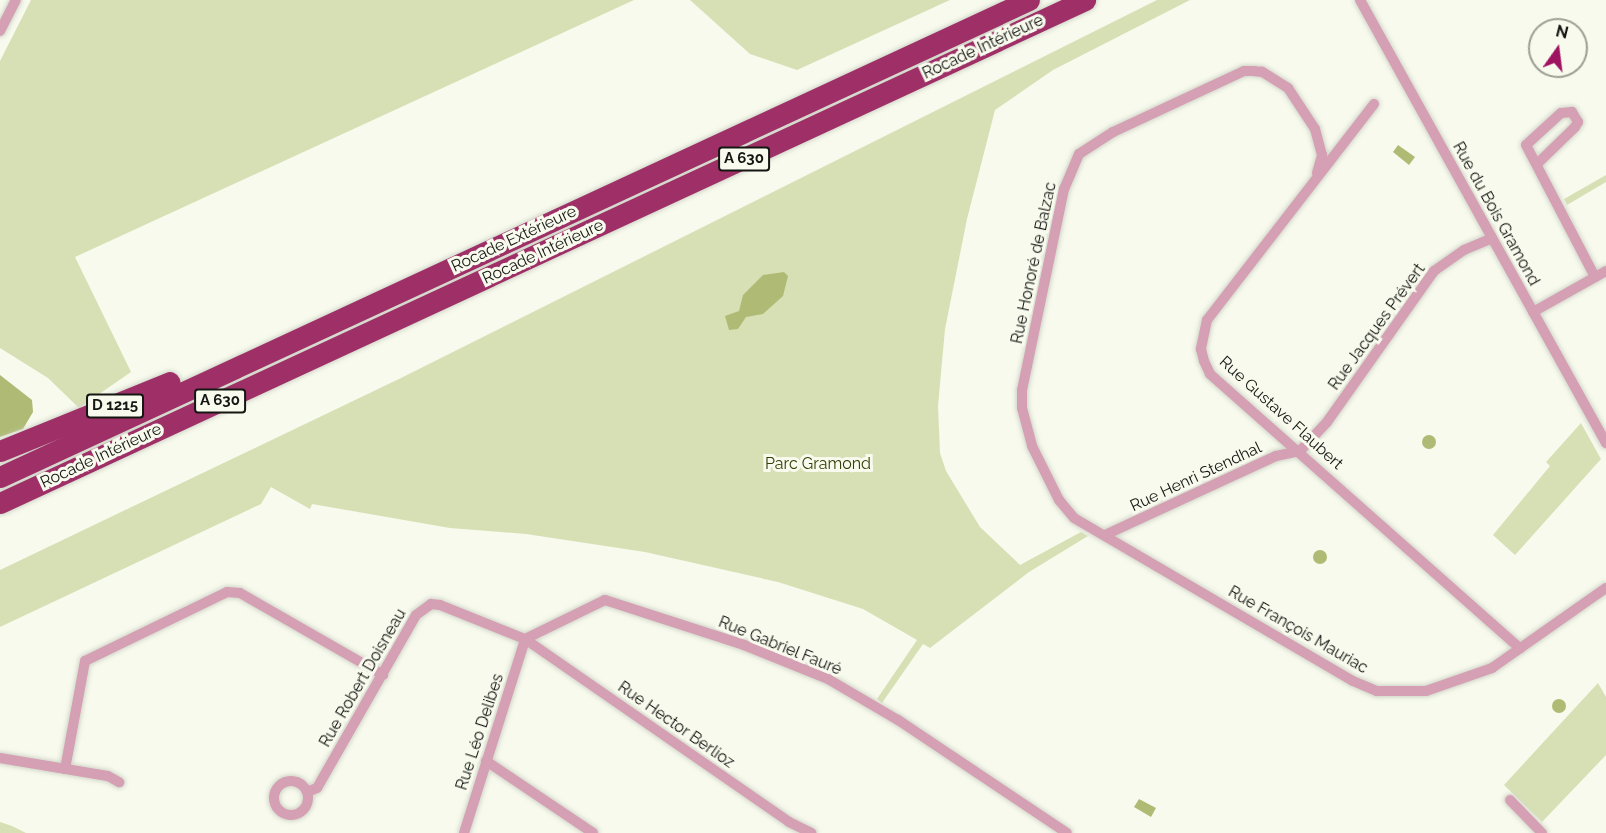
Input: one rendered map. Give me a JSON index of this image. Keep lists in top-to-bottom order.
{
  "streets": {
    "highway": [
      "Rocade Intérieure",
      "A 630",
      "Rocade Extérieure",
      "D 1215"
    ],
    "street": [
      "Rue du Bois Gramond",
      "Rue Honoré de Balzac",
      "Rue Jacques Prévert",
      "Rue Gustave Flaubert",
      "Rue Henri Stendhal",
      "Rue François Mauriac",
      "Rue Gabriel Fauré",
      "Rue Robert Doisneau",
      "Rue Hector Berlioz",
      "Rue Léo Delibes"
    ]
  },
  "crossings": [
    ["Rue du Bois Gramond", "Rue Jacques Prévert"],
    ["Rocade Extérieure", "D 1215"],
    ["Rue Honoré de Balzac", "Rue Gustave Flaubert"],
    ["Rue Honoré de Balzac", "Rue Henri Stendhal"],
    ["Rue Honoré de Balzac", "Rue François Mauriac"],
    ["Rue Jacques Prévert", "Rue Gustave Flaubert"],
    ["Rue Jacques Prévert", "Rue Henri Stendhal"],
    ["Rue Gustave Flaubert", "Rue Henri Stendhal"],
    ["Rue Gustave Flaubert", "Rue François Mauriac"],
    ["Rue Henri Stendhal", "Rue François Mauriac"],
    ["Rue Gabriel Fauré", "Rue Robert Doisneau"],
    ["Rue Gabriel Fauré", "Rue Hector Berlioz"],
    ["Rue Gabriel Fauré", "Rue Léo Delibes"],
    ["Rue Robert Doisneau", "Rue Hector Berlioz"],
    ["Rue Robert Doisneau", "Rue Léo Delibes"],
    ["Rue Hector Berlioz", "Rue Léo Delibes"]
  ],
  "parks": ["Parc Gramond"],
  "north": "top"
}
